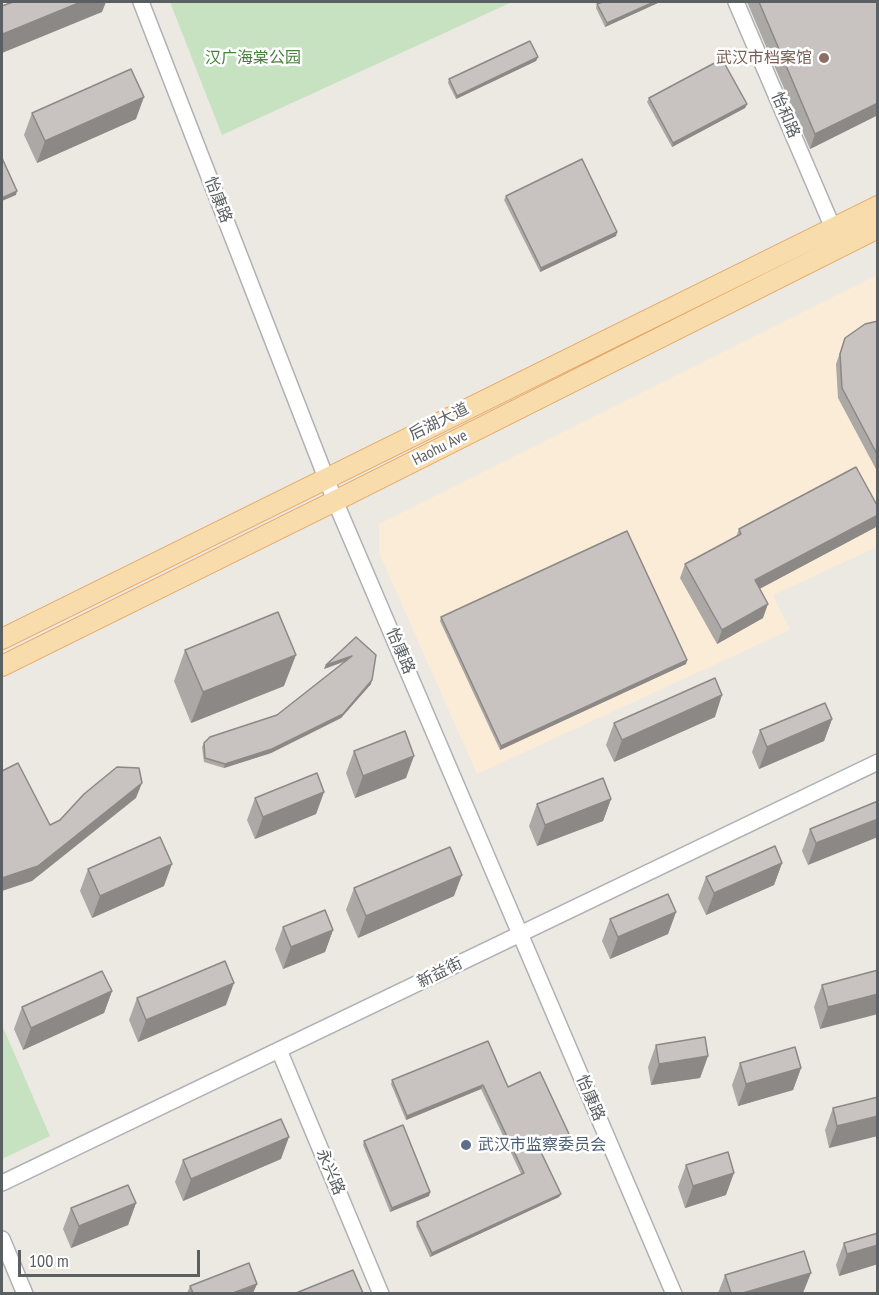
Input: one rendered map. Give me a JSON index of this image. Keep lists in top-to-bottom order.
{
  "streets": {
    "main road": ["后湖大道", "Haohu Ave"],
    "street": [
      "怡和路",
      "怡康路",
      "新益街",
      "永兴路"
    ]
  },
  "crossings": [
    ["怡和路", "后湖大道"],
    ["怡康路", "后湖大道"],
    ["怡康路", "Haohu Ave"],
    ["怡康路", "新益街"],
    ["新益街", "永兴路"]
  ],
  "parks": ["汉广海棠公园"],
  "places": ["武汉市档案馆", "武汉市监察委员会"],
  "scale_bar": "100 m"
}
